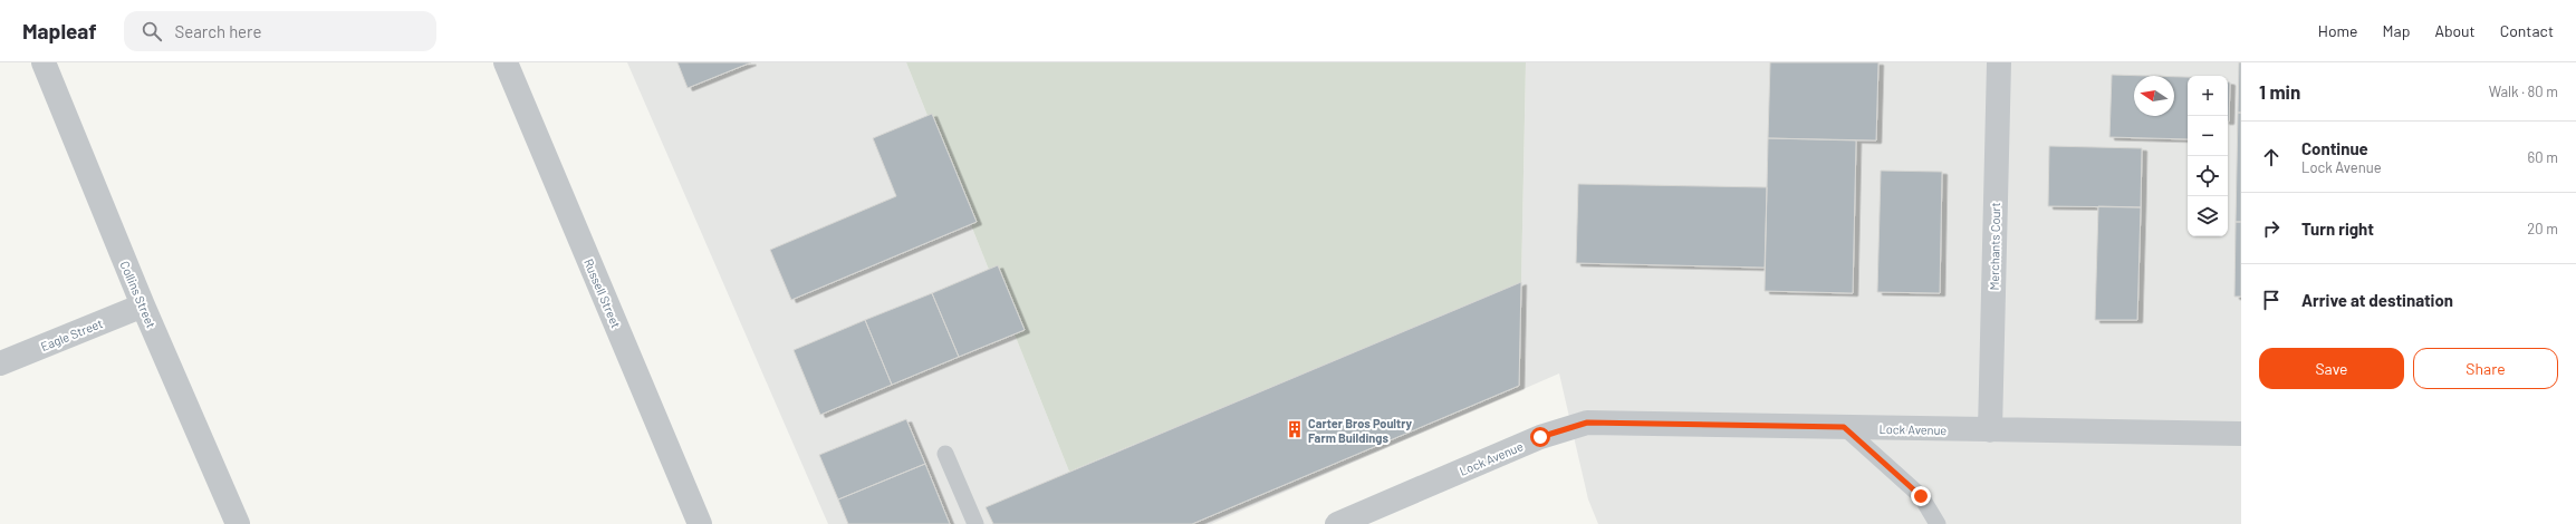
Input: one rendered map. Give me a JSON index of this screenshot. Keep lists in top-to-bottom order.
{
  "streets": {
    "street": [
      "Merchants Court",
      "Russell Street",
      "Collins Street",
      "Eagle Street",
      "Lock Avenue"
    ]
  },
  "crossings": [
    ["Merchants Court", "Lock Avenue"],
    ["Collins Street", "Eagle Street"]
  ],
  "places": {
    "building": ["Carter Bros Poultry Farm Buildings"]
  },
  "north": "left",
  "page": {
    "header": "Mapleaf",
    "search": "Search here",
    "nav": [
      "Home",
      "Map",
      "About",
      "Contact"
    ],
    "heading": ["1 min", "Walk · 80 m"],
    "map_buttons": ["+", "−"],
    "list": [
      ["Continue", "Lock Avenue", "60 m"],
      ["Turn right", "20 m"],
      "Arrive at destination"
    ],
    "buttons": ["Save", "Share"]
  }
}
